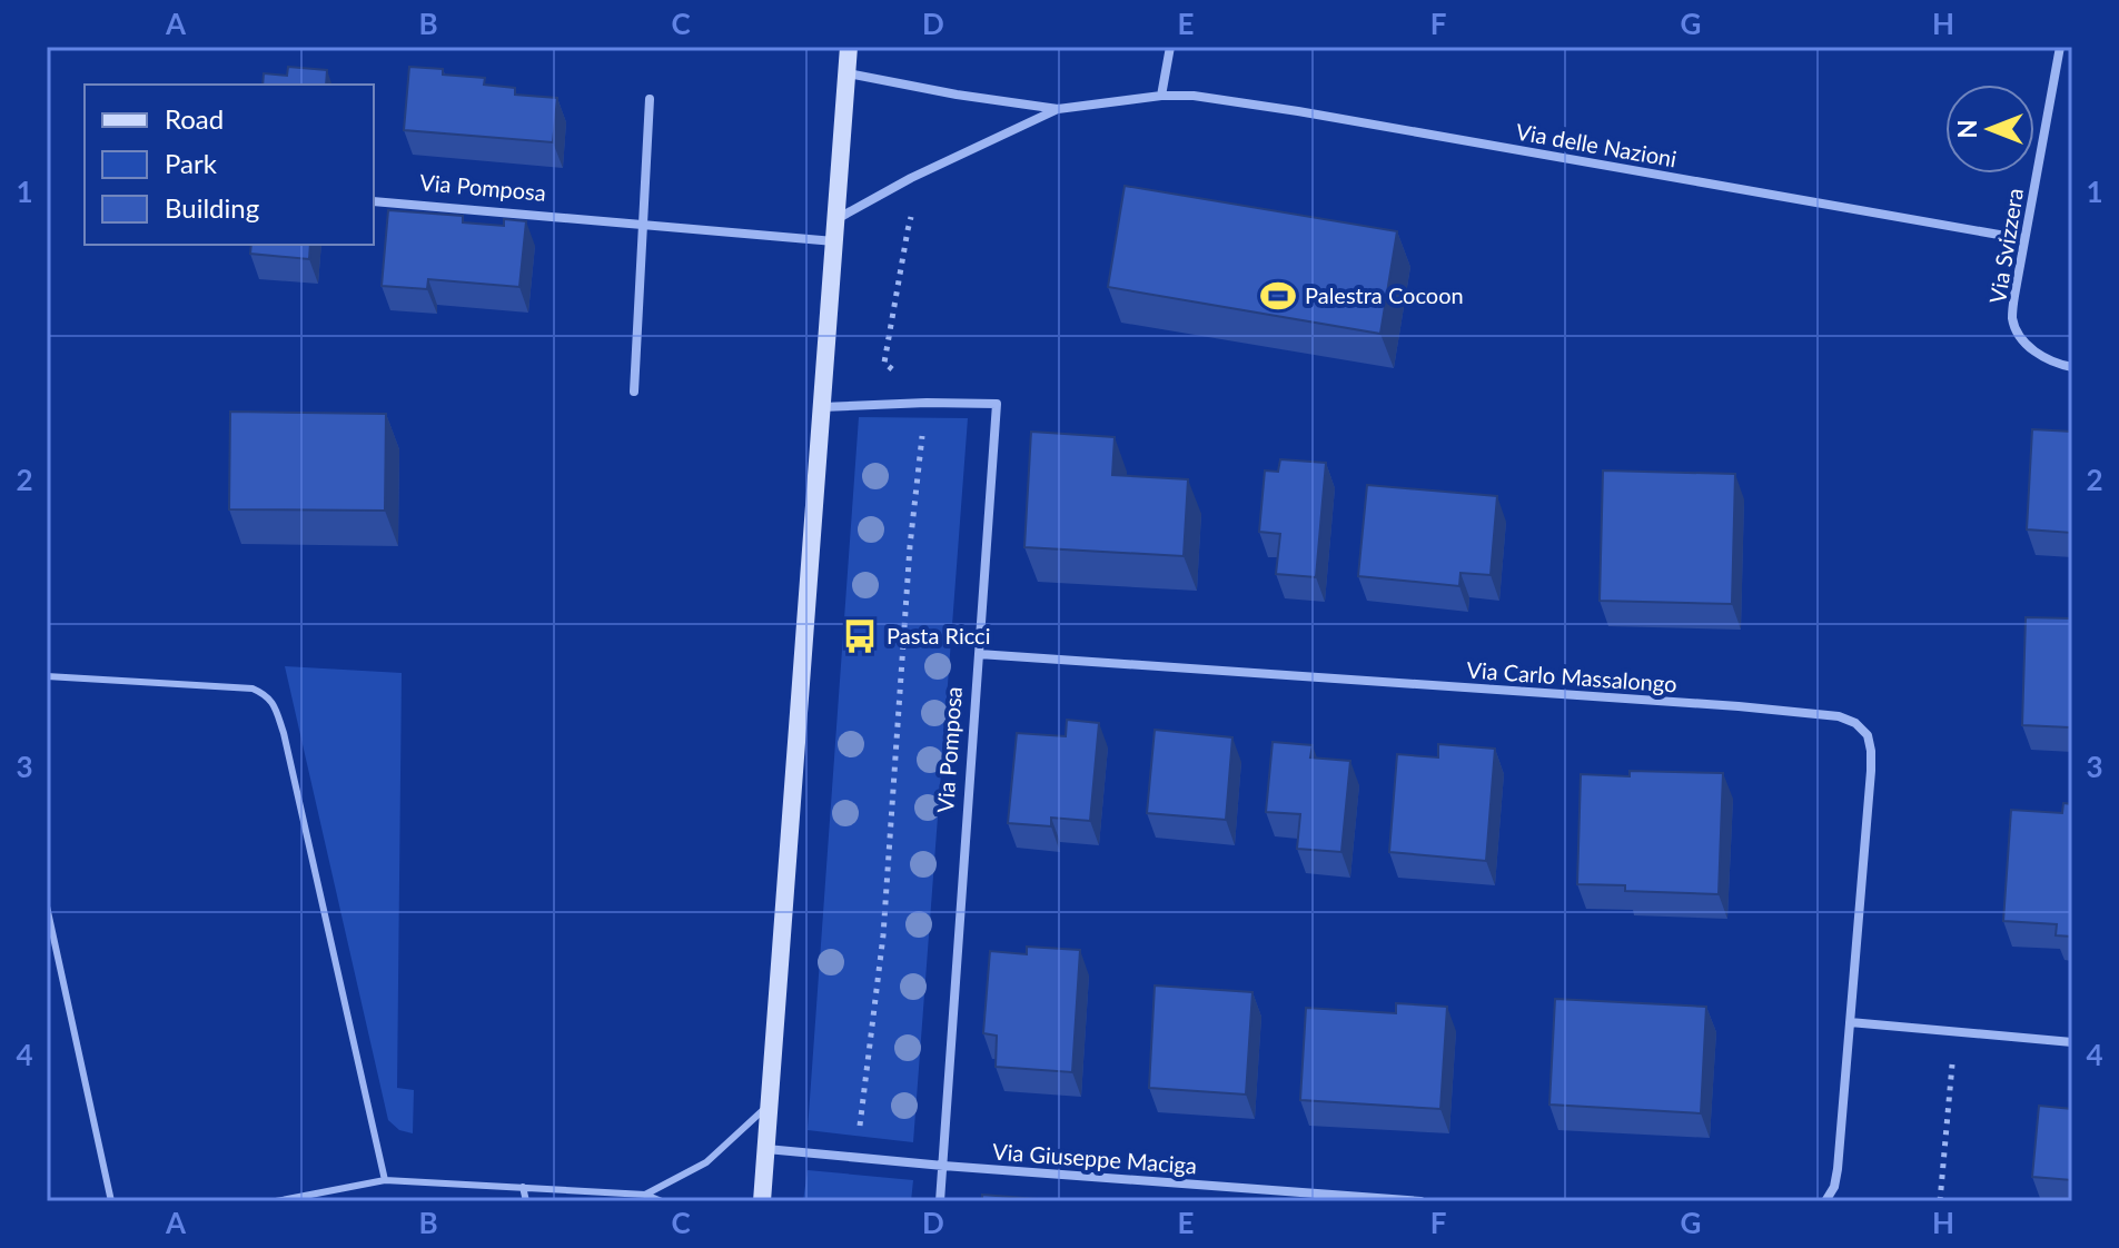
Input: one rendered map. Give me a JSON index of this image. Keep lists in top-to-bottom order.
{
  "streets": {
    "street": [
      "Via delle Nazioni",
      "Via Pomposa",
      "Via Svizzera",
      "Via Carlo Massalongo",
      "Via Giuseppe Maciga"
    ]
  },
  "crossings": [
    ["Via delle Nazioni", "Via Svizzera"],
    ["Via Pomposa", "Via Carlo Massalongo"],
    ["Via Pomposa", "Via Giuseppe Maciga"]
  ],
  "places": {
    "sports": ["Palestra Cocoon"],
    "bus stop": ["Pasta Ricci"]
  },
  "legend": ["Road", "Park", "Building"],
  "north": "left",
  "grid": {
    "columns": [
      "A",
      "B",
      "C",
      "D",
      "E",
      "F",
      "G",
      "H"
    ],
    "rows": [
      "1",
      "2",
      "3",
      "4"
    ]
  }
}
